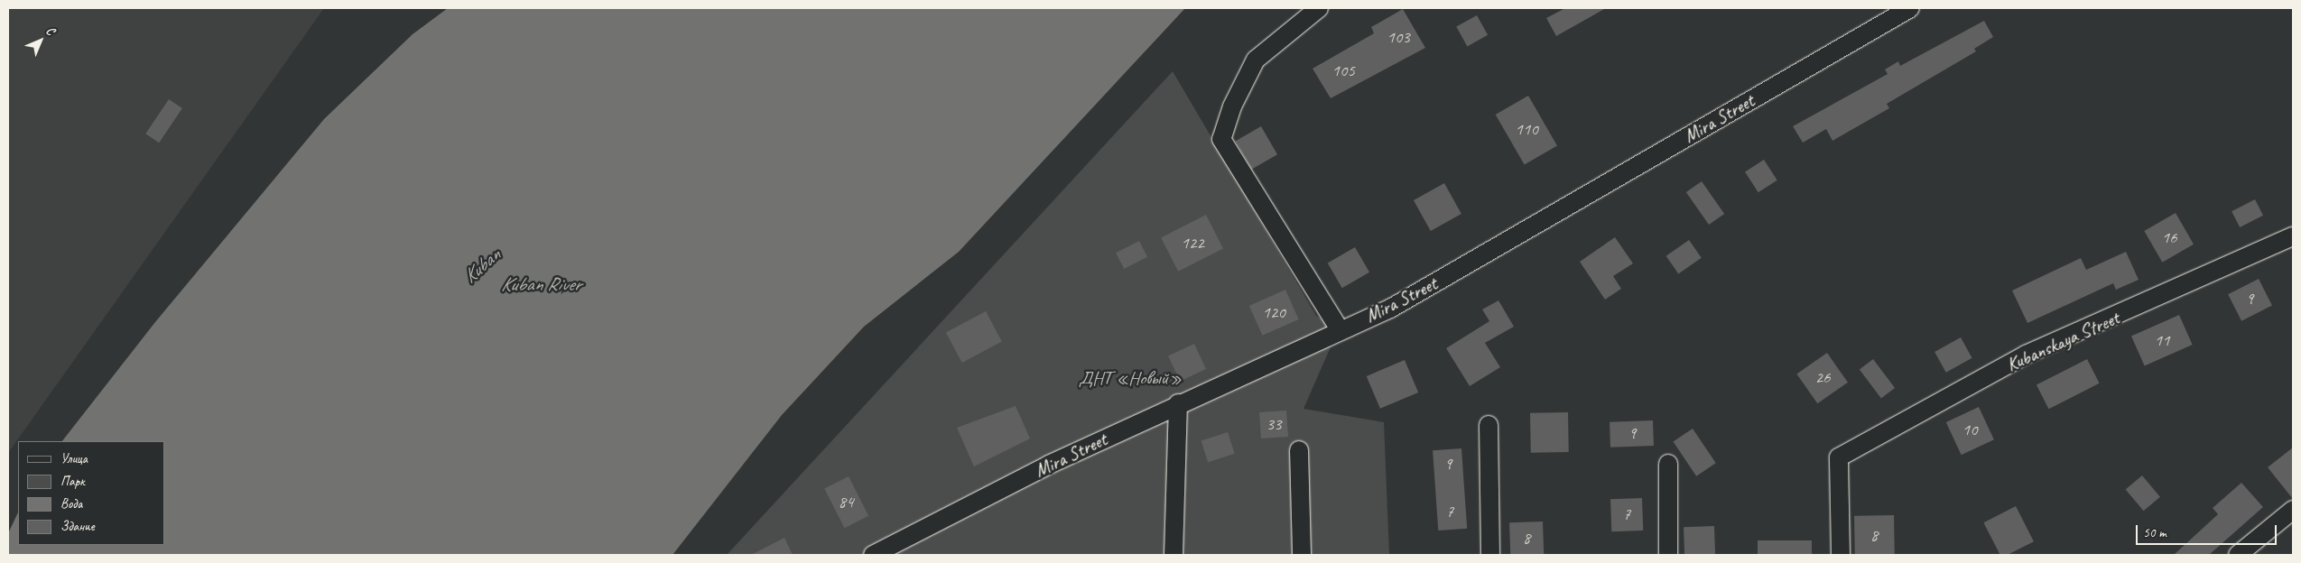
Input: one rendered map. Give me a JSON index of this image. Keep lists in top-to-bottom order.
{
  "streets": {
    "street": ["Mira Street", "Kubanskaya Street"]
  },
  "water": ["Kuban", "Kuban River"],
  "parks": ["ДНТ «Новый»"],
  "house_numbers": [
    "103",
    "105",
    "110",
    "16",
    "122",
    "9",
    "120",
    "11",
    "26",
    "33",
    "10",
    "9",
    "9",
    "84",
    "7",
    "7",
    "8",
    "8"
  ],
  "legend": [
    "Улица",
    "Парк",
    "Вода",
    "Здание"
  ],
  "scale_bar": "50 m",
  "north": "top right"
}
